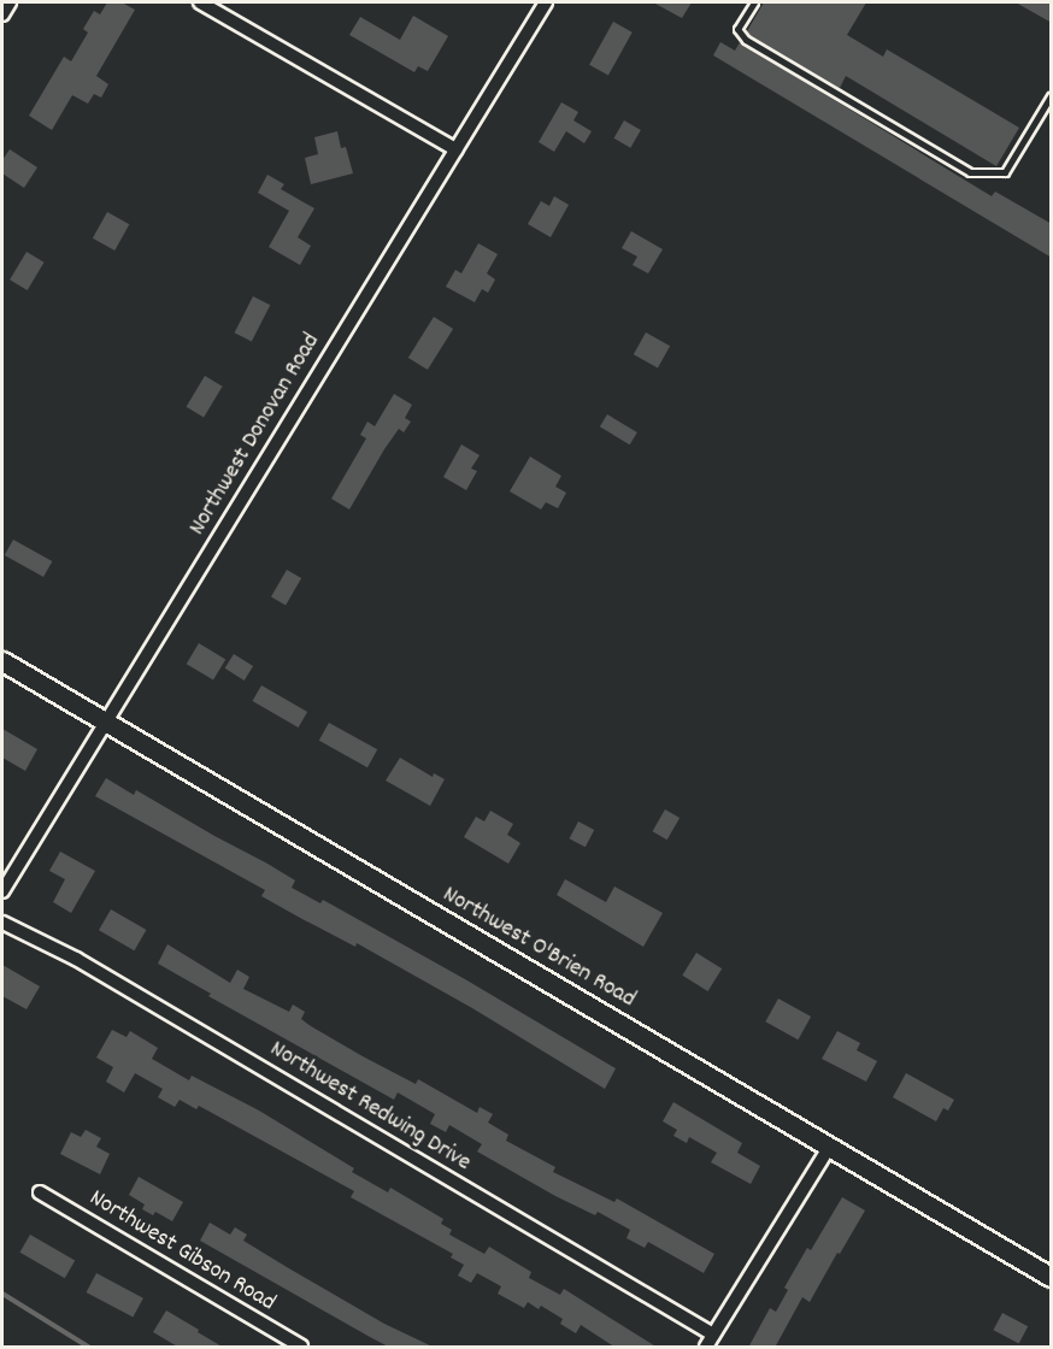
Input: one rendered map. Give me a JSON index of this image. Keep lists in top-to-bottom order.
{
  "streets": {
    "street": [
      "Northwest Donovan Road",
      "Northwest O'Brien Road",
      "Northwest Redwing Drive",
      "Northwest Gibson Road"
    ]
  },
  "crossings": [
    ["Northwest Donovan Road", "Northwest O'Brien Road"]
  ]
}
